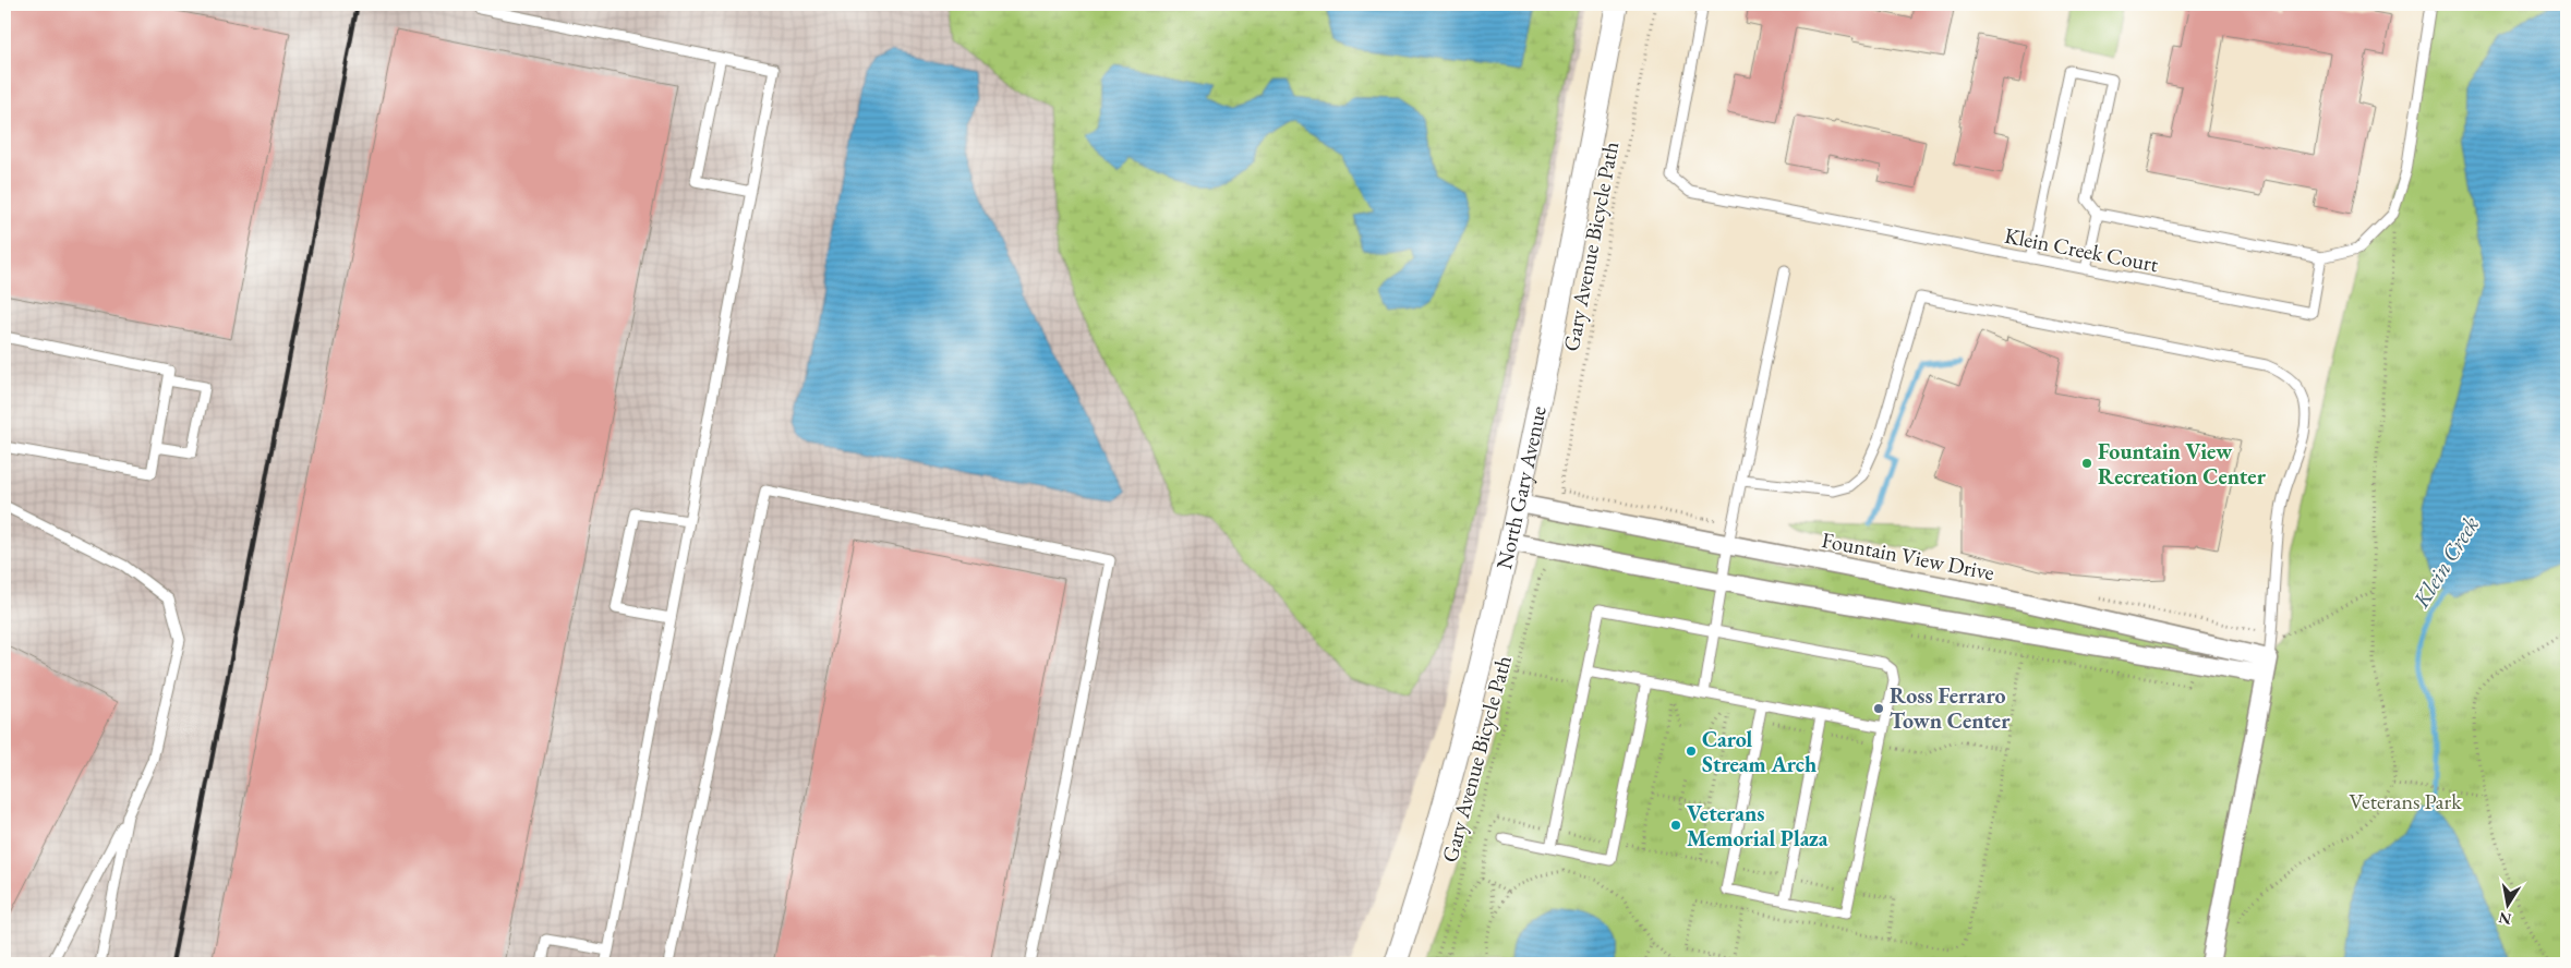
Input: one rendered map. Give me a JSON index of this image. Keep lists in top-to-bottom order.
{
  "streets": {
    "street": ["North Gary Avenue", "Fountain View Drive"],
    "lane": ["Klein Creek Court"],
    "path": ["Gary Avenue Bicycle Path"]
  },
  "crossings": [
    ["North Gary Avenue", "Fountain View Drive"]
  ],
  "water": ["Klein Creek"],
  "parks": ["Veterans Park"],
  "places": [
    "Fountain View Recreation Center",
    "Ross Ferraro Town Center",
    "Carol Stream Arch",
    "Veterans Memorial Plaza"
  ],
  "north": "bottom"
}
